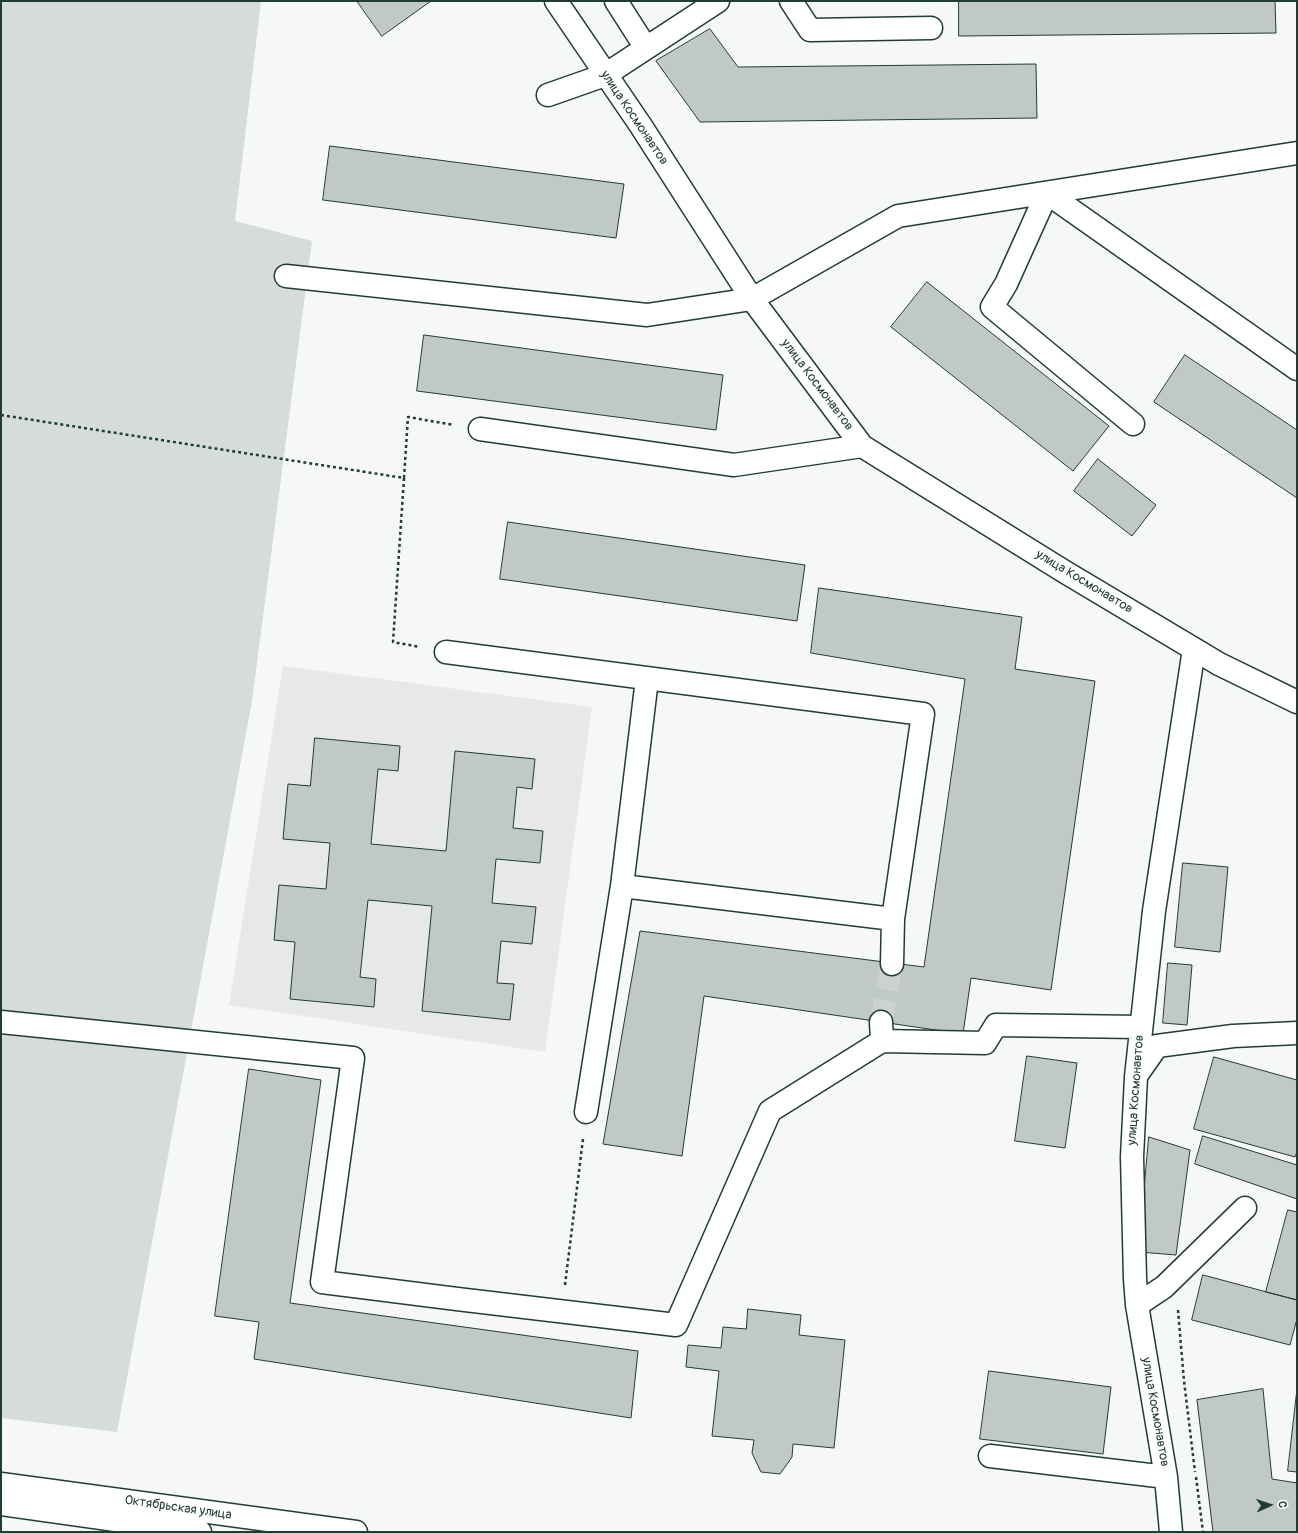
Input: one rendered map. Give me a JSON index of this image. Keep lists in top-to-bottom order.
{
  "streets": {
    "street": ["улица Космонавтов", "Октябрьская улица"]
  },
  "north": "right"
}
